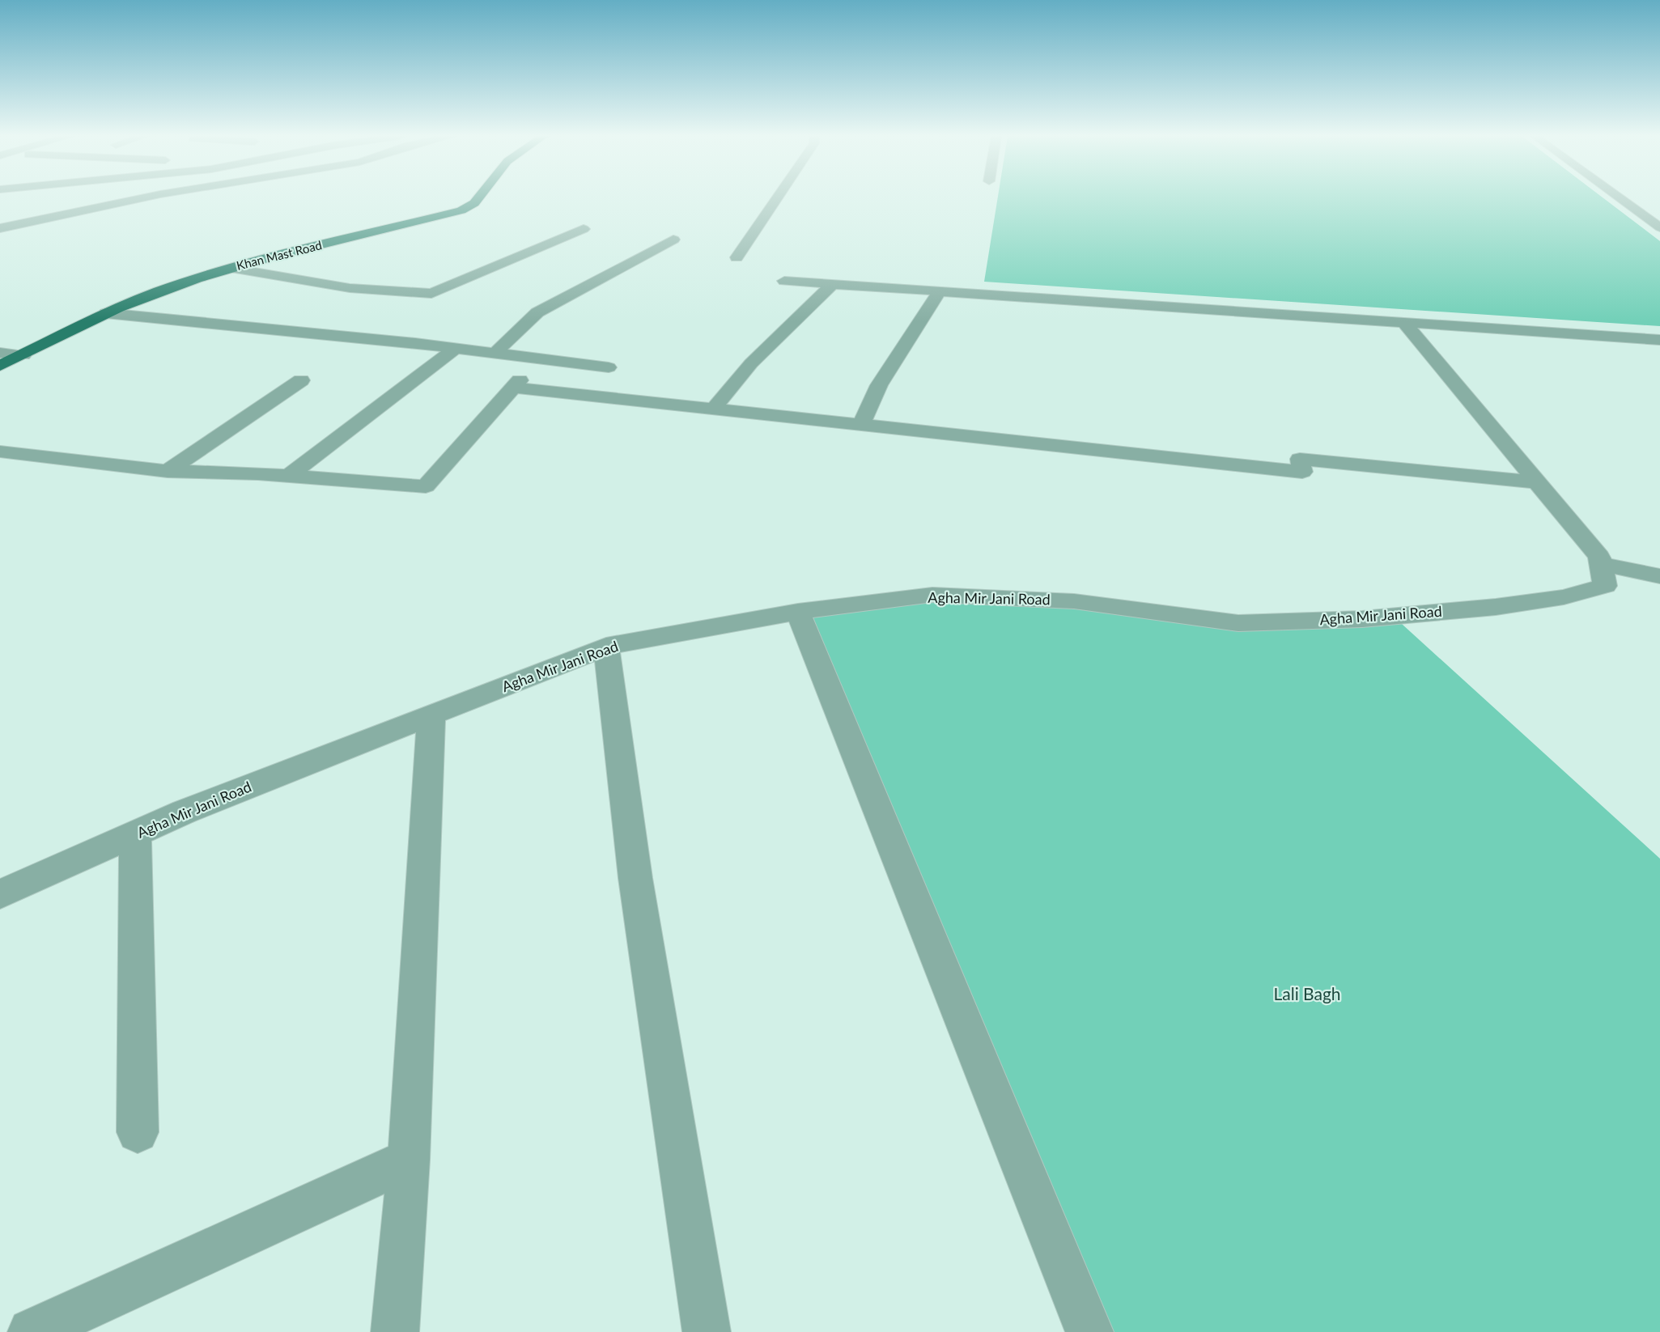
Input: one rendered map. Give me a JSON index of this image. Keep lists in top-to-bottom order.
{
  "streets": {
    "main road": ["Khan Mast Road"],
    "street": ["Agha Mir Jani Road"]
  },
  "parks": ["Lali Bagh"]
}
